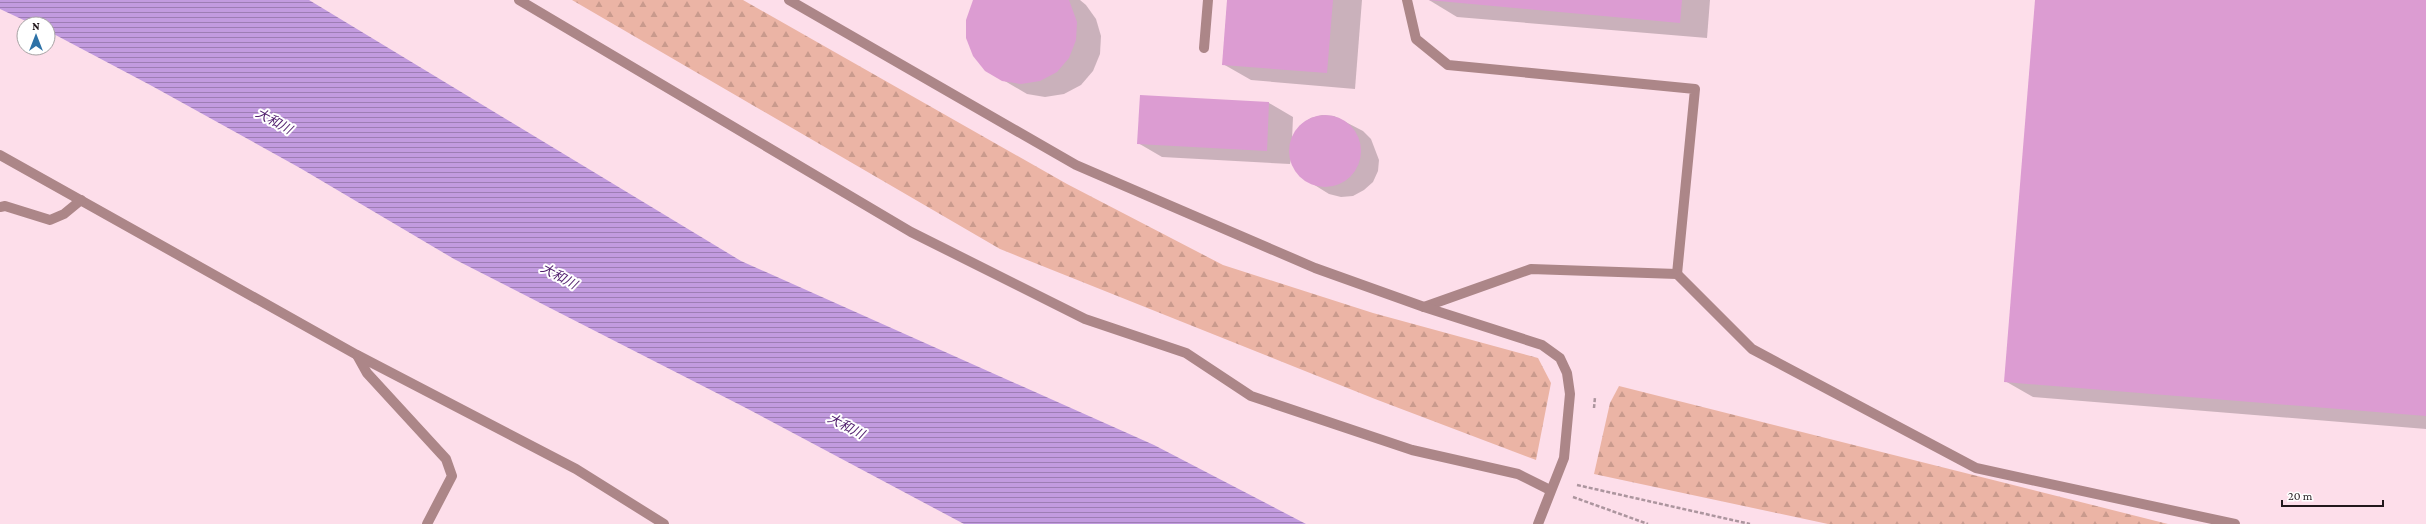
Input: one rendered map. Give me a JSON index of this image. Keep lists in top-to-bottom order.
{
  "water": ["大和川"],
  "scale_bar": "20 m",
  "north": "top"
}
